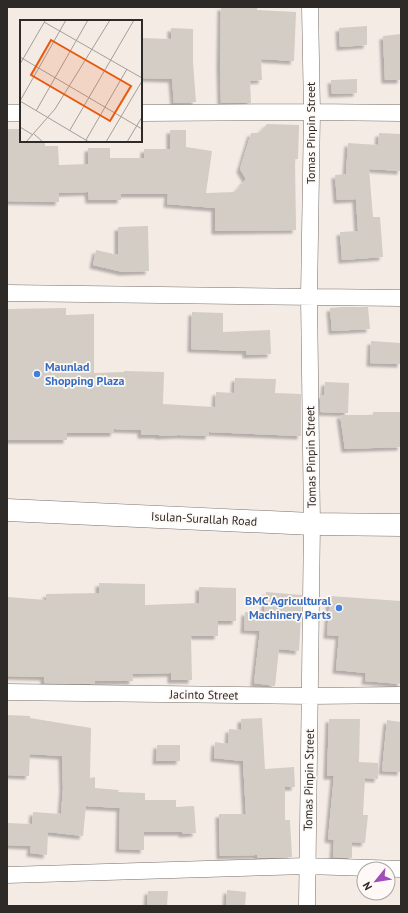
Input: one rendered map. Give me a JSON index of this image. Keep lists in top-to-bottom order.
{
  "streets": {
    "highway": ["Isulan-Surallah Road"],
    "street": ["Tomas Pinpin Street", "Jacinto Street"]
  },
  "crossings": [
    ["Tomas Pinpin Street", "Isulan-Surallah Road"],
    ["Tomas Pinpin Street", "Jacinto Street"]
  ],
  "places": ["Maunlad Shopping Plaza", "BMC Agricultural Machinery Parts"],
  "north": "bottom left"
}
